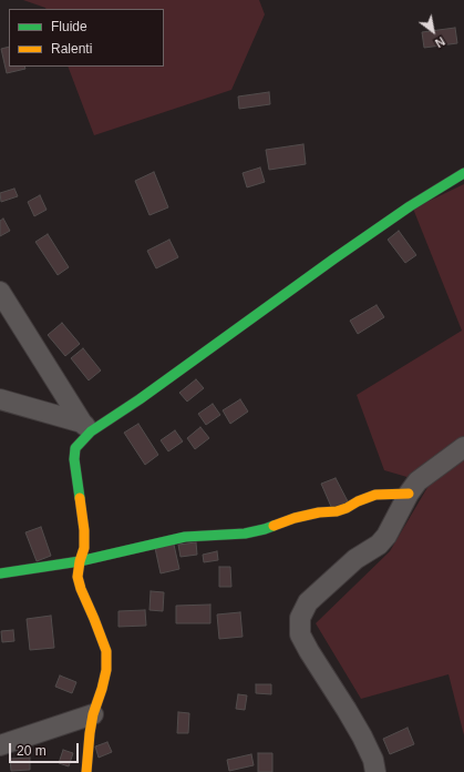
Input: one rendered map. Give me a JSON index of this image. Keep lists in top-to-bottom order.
{
  "legend": ["Fluide", "Ralenti"],
  "scale_bar": "20 m",
  "north": "bottom right"
}
